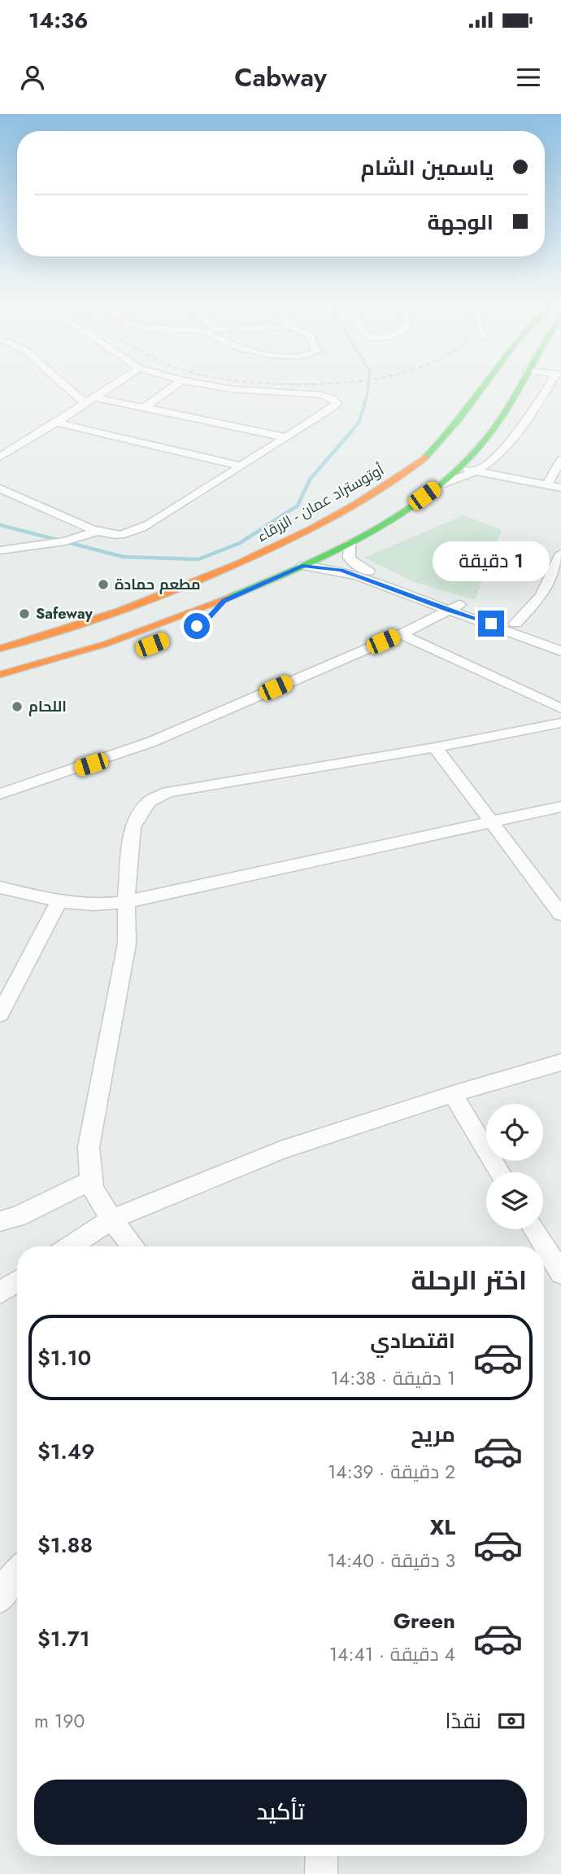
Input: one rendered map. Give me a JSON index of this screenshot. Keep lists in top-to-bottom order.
{
  "streets": {
    "highway": ["أوتوستراد عمان - الزرقاء"]
  },
  "places": ["مطعم حمادة", "Safeway", "اللحام"],
  "page": {
    "status": "14:36",
    "header": "Cabway",
    "banner": ["ياسمين الشام", "الوجهة"],
    "bubble": "1 دقيقة",
    "heading": "اختر الرحلة",
    "list": [
      {
        "name": "اقتصادي",
        "note": "1 دقيقة · 14:38",
        "value": "$1.10"
      },
      {
        "name": "مريح",
        "note": "2 دقيقة · 14:39",
        "value": "$1.49"
      },
      {
        "name": "XL",
        "note": "3 دقيقة · 14:40",
        "value": "$1.88"
      },
      {
        "name": "Green",
        "note": "4 دقيقة · 14:41",
        "value": "$1.71"
      }
    ],
    "pay": ["نقدًا", "190 m"],
    "buttons": "تأكيد"
  }
}
